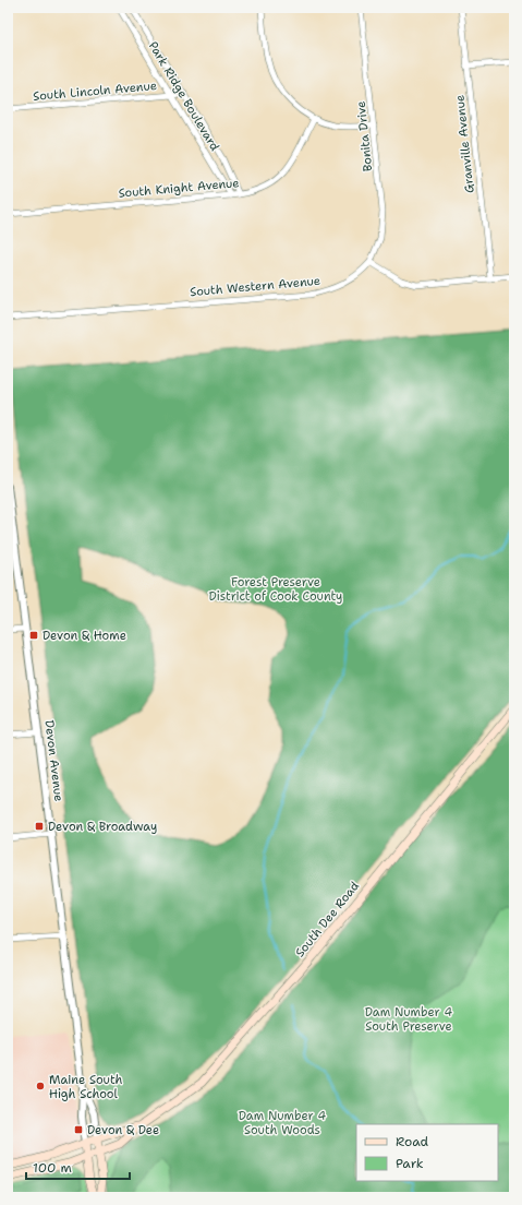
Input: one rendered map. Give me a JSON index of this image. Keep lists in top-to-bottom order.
{
  "streets": {
    "main road": ["Devon Avenue", "South Dee Road"],
    "street": [
      "South Lincoln Avenue",
      "Park Ridge Boulevard",
      "Bonita Drive",
      "Granville Avenue",
      "South Knight Avenue",
      "South Western Avenue"
    ]
  },
  "crossings": [
    ["South Lincoln Avenue", "Park Ridge Boulevard"],
    ["Park Ridge Boulevard", "South Knight Avenue"],
    ["Bonita Drive", "South Western Avenue"],
    ["Devon Avenue", "South Dee Road"]
  ],
  "parks": ["Forest Preserve District of Cook County", "Dam Number 4 South Preserve", "Dam Number 4 South Woods"],
  "places": {
    "transit": ["Devon & Home", "Devon & Broadway", "Devon & Dee"],
    "other": ["Maine South High School"]
  },
  "legend": ["Road", "Park"],
  "scale_bar": "100 m"
}
